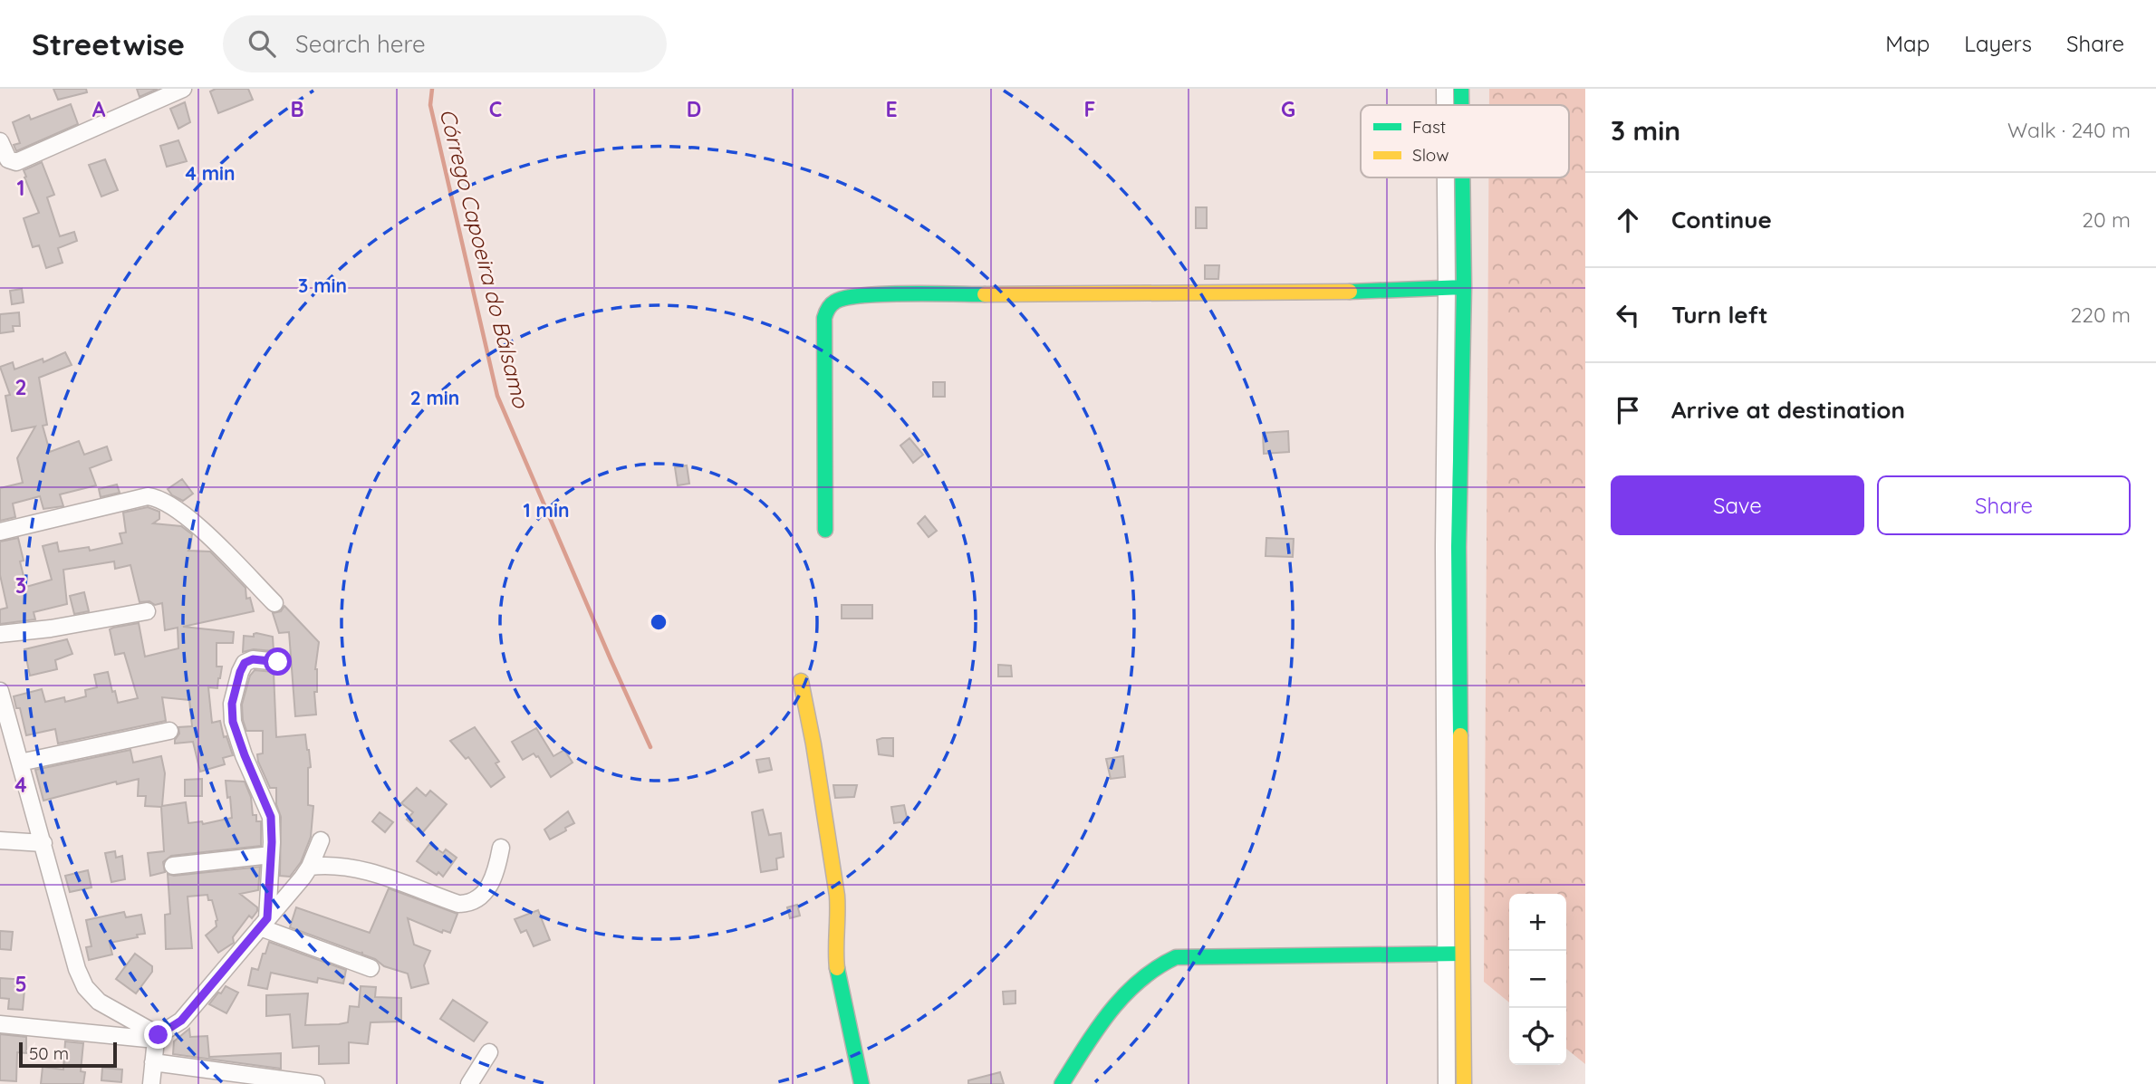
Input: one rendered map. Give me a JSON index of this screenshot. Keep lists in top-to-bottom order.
{
  "water": ["Córrego Capoeira do Bálsamo"],
  "legend": ["Fast", "Slow"],
  "scale_bar": "50 m",
  "page": {
    "header": "Streetwise",
    "search": "Search here",
    "nav": ["Map", "Layers", "Share"],
    "heading": ["3 min", "Walk · 240 m"],
    "list": [
      ["Continue", "20 m"],
      ["Turn left", "220 m"],
      "Arrive at destination"
    ],
    "buttons": ["Save", "Share"],
    "map_buttons": ["+", "−"],
    "scale": "50 m"
  },
  "grid": {
    "columns": [
      "A",
      "B",
      "C",
      "D",
      "E",
      "F",
      "G"
    ],
    "rows": [
      "1",
      "2",
      "3",
      "4",
      "5"
    ]
  },
  "rings": [
    "4 min",
    "3 min",
    "2 min",
    "1 min"
  ]
}
